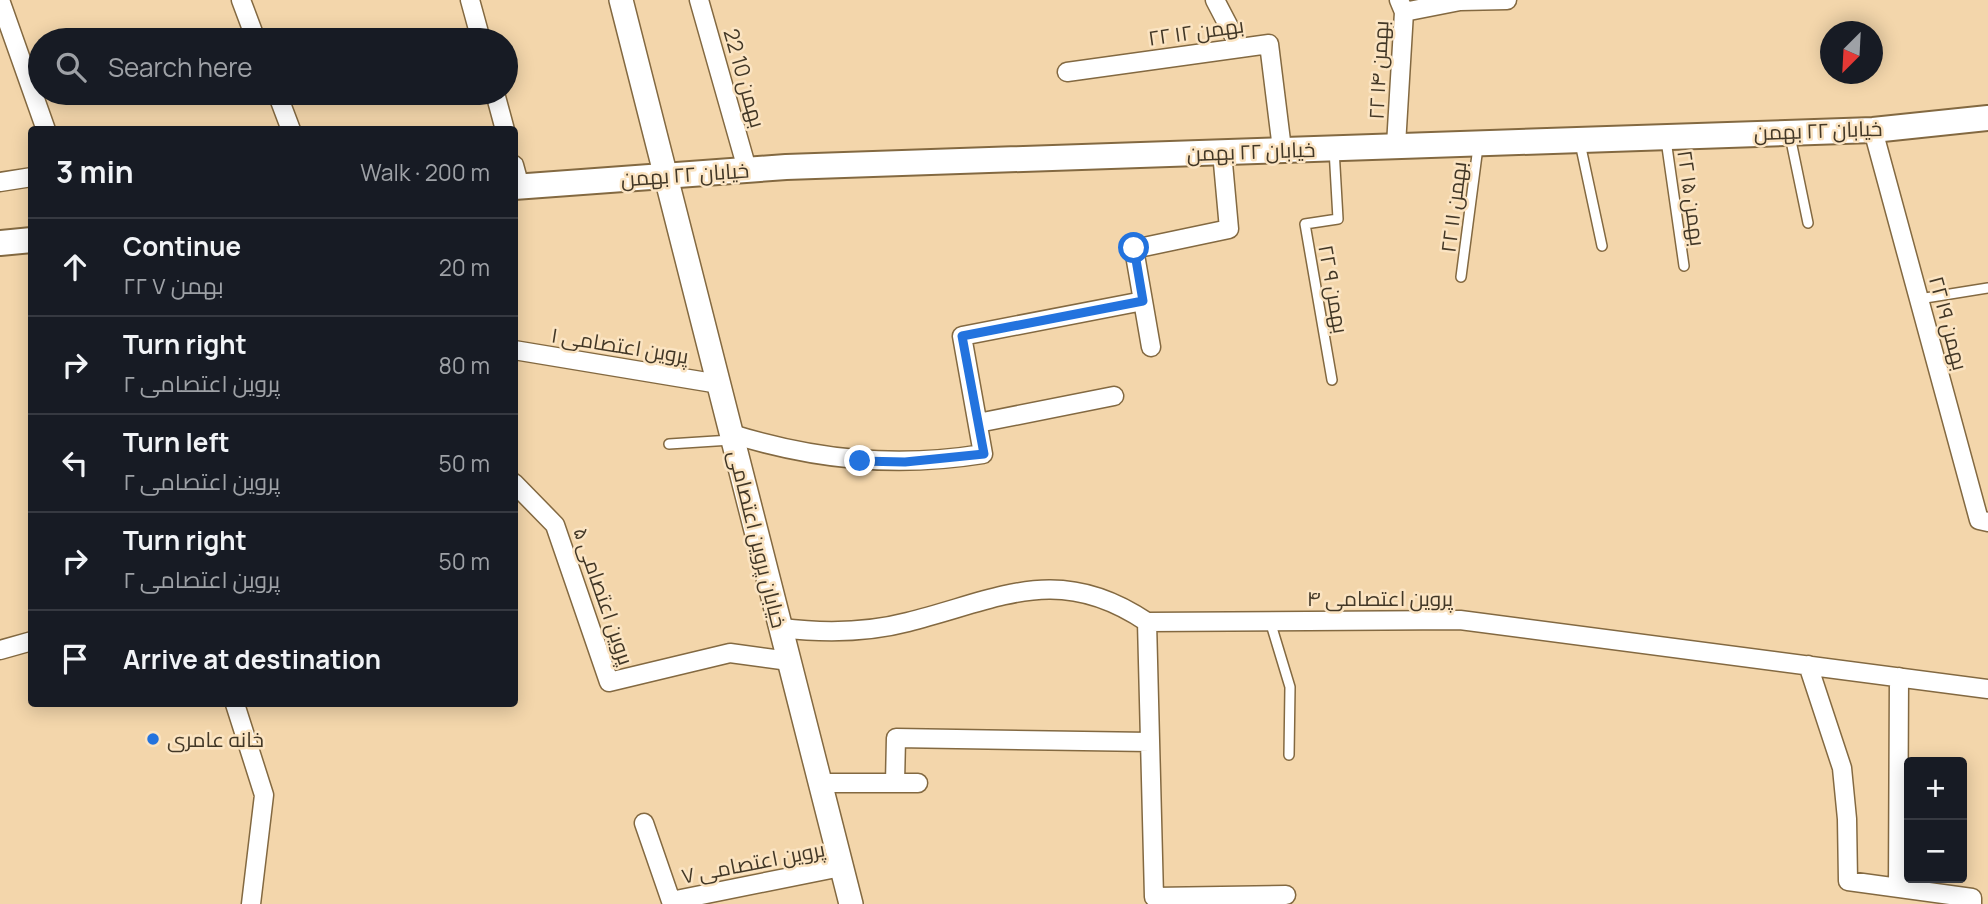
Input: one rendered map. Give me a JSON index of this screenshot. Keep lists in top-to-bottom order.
{
  "streets": {
    "main road": ["خیابان ۲۲ بهمن"],
    "street": [
      "۲۲ بهمن ۱۲",
      "۲۲ بهمن ۱۴",
      "22 بهمن 10",
      "۲۲ بهمن ۱۹",
      "پروین اعتصامی ۱",
      "خیابان پروین اعتصامی",
      "پروین اعتصامی ۵",
      "پروین اعتصامی ۴",
      "پروین اعتصامی ۷"
    ],
    "lane": ["۲۲ بهمن ۱۵", "۲۲ بهمن ۱۱", "۲۲ بهمن ۹"]
  },
  "crossings": [
    ["۲۲ بهمن ۱۲", "خیابان ۲۲ بهمن"],
    ["۲۲ بهمن ۱۴", "خیابان ۲۲ بهمن"],
    ["22 بهمن 10", "خیابان ۲۲ بهمن"],
    ["خیابان ۲۲ بهمن", "۲۲ بهمن ۱۵"],
    ["خیابان ۲۲ بهمن", "۲۲ بهمن ۱۱"],
    ["خیابان ۲۲ بهمن", "۲۲ بهمن ۹"],
    ["خیابان ۲۲ بهمن", "۲۲ بهمن ۱۹"],
    ["خیابان ۲۲ بهمن", "خیابان پروین اعتصامی"],
    ["پروین اعتصامی ۱", "خیابان پروین اعتصامی"],
    ["خیابان پروین اعتصامی", "پروین اعتصامی ۵"],
    ["خیابان پروین اعتصامی", "پروین اعتصامی ۷"]
  ],
  "places": ["خانه عامری"],
  "north": "bottom left",
  "page": {
    "search": "Search here",
    "heading": ["3 min", "Walk · 200 m"],
    "list": [
      ["Continue", "۲۲ بهمن ۷", "20 m"],
      ["Turn right", "پروین اعتصامی ۲", "80 m"],
      ["Turn left", "پروین اعتصامی ۲", "50 m"],
      ["Turn right", "پروین اعتصامی ۲", "50 m"],
      "Arrive at destination"
    ],
    "map_buttons": ["+", "−"]
  }
}
